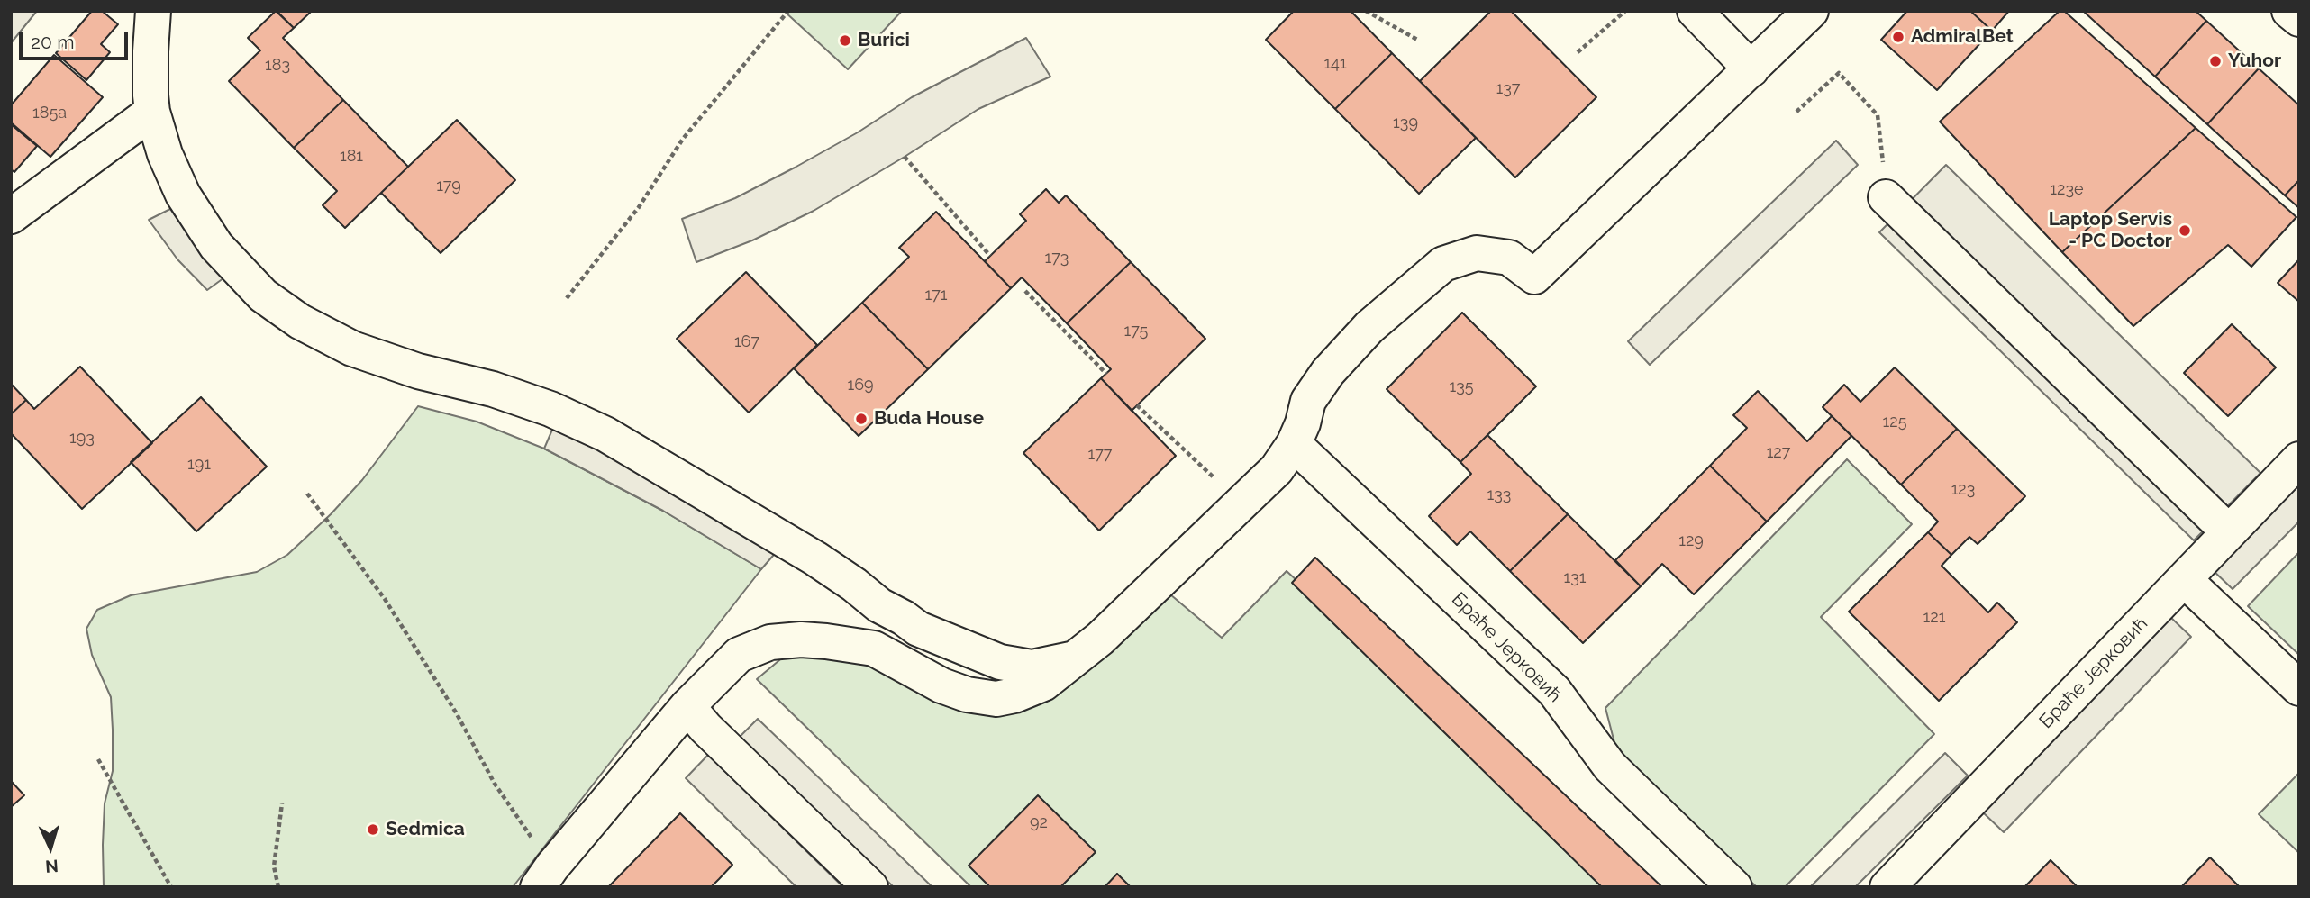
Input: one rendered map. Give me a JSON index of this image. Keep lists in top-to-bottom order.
{
  "streets": {
    "street": ["Браће Јерковић"]
  },
  "places": [
    "AdmiralBet",
    "Burici",
    "Yuhor",
    "Laptop Servis - PC Doctor",
    "Buda House",
    "Sedmica"
  ],
  "house_numbers": [
    "141",
    "183",
    "137",
    "185a",
    "139",
    "181",
    "179",
    "123e",
    "173",
    "171",
    "175",
    "167",
    "169",
    "135",
    "125",
    "193",
    "127",
    "177",
    "191",
    "123",
    "133",
    "129",
    "131",
    "121",
    "92"
  ],
  "scale_bar": "20 m",
  "north": "bottom"
}
